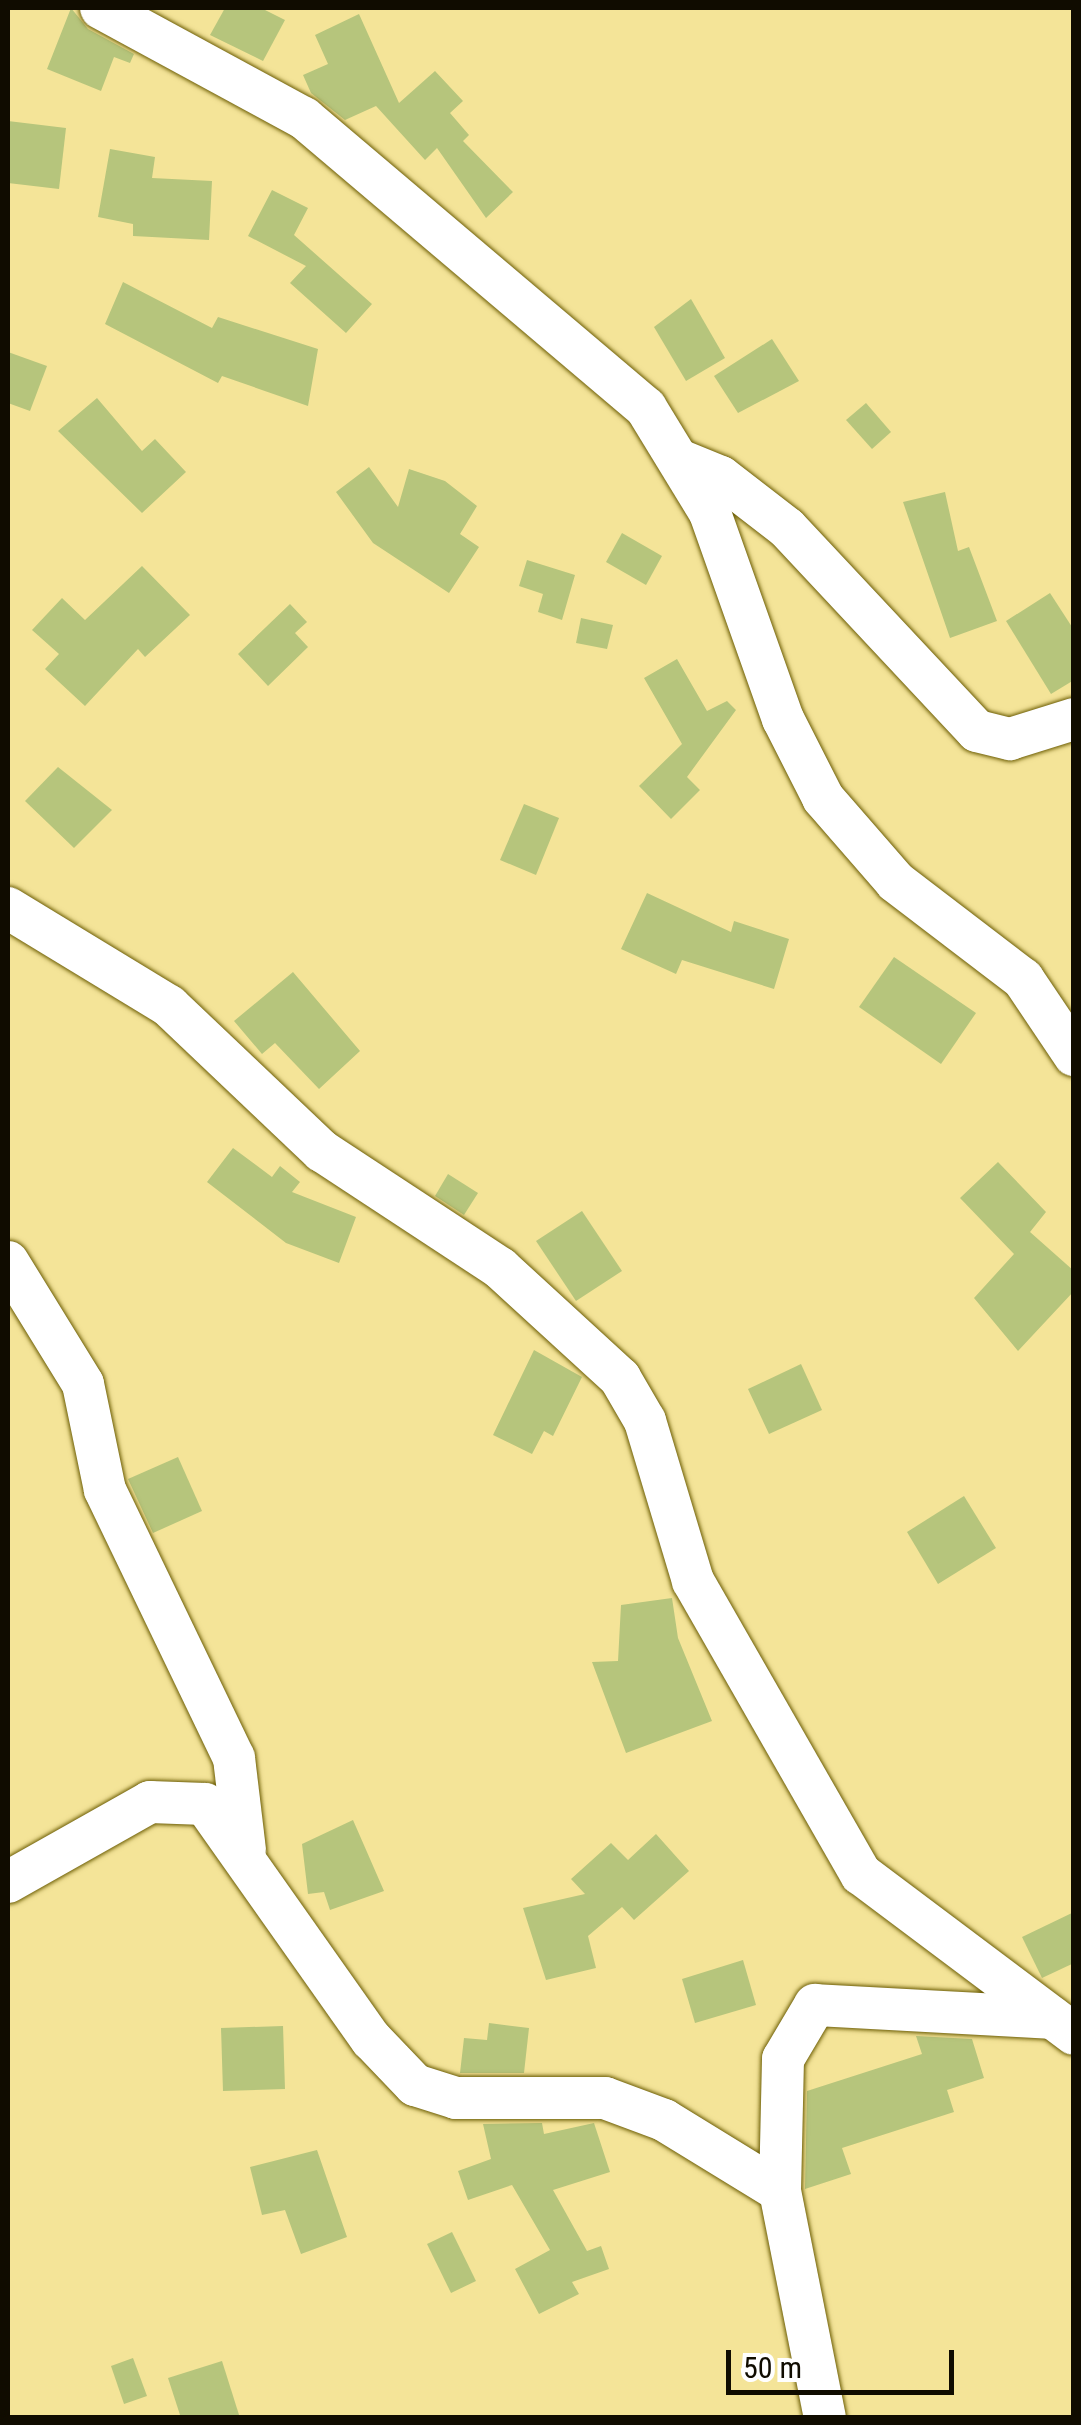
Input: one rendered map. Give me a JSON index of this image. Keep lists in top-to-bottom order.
{
  "scale_bar": "50 m"
}
